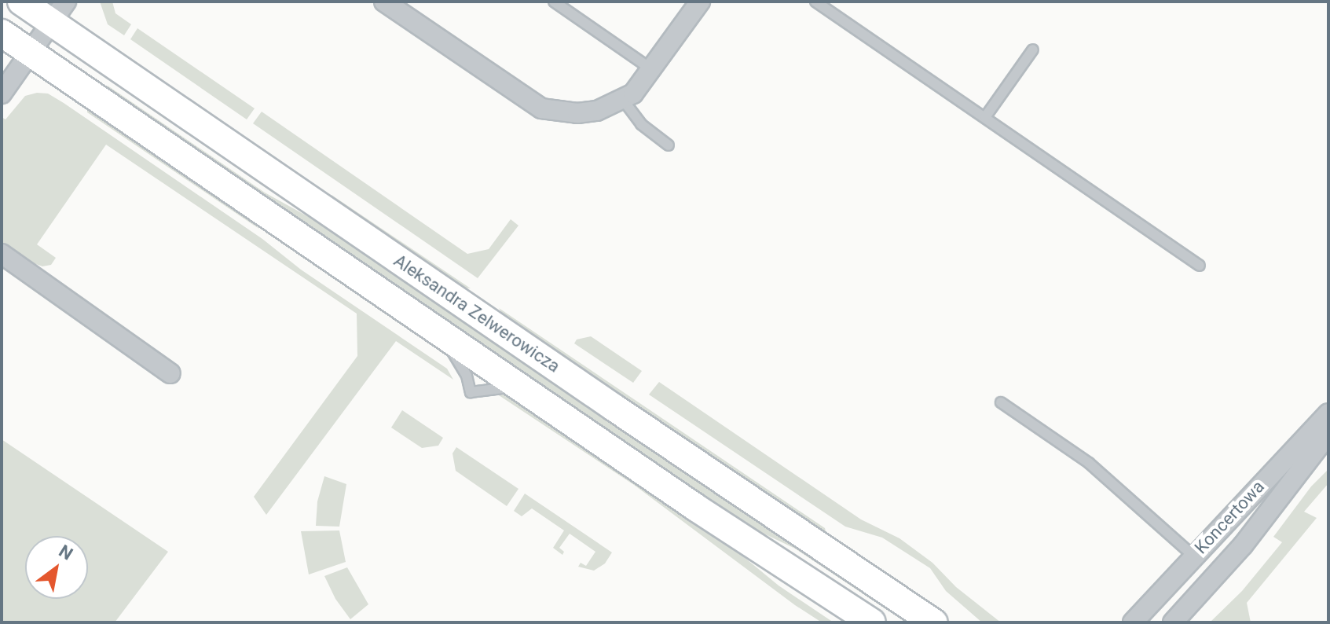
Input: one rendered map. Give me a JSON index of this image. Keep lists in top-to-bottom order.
{
  "streets": {
    "street": ["Aleksandra Zelwerowicza", "Koncertowa"]
  },
  "north": "top right"
}
